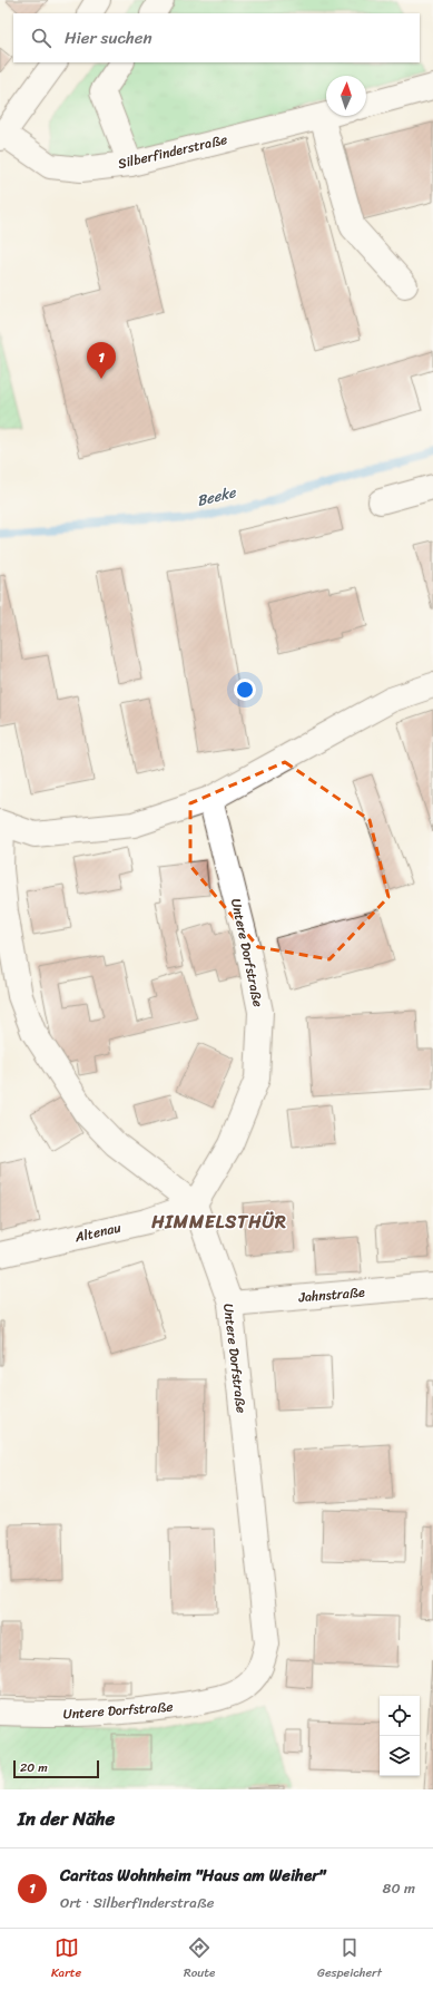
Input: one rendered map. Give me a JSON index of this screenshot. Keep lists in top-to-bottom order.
{
  "streets": {
    "street": [
      "Silberfinderstraße",
      "Untere Dorfstraße",
      "Altenau",
      "Jahnstraße"
    ]
  },
  "crossings": [
    ["Untere Dorfstraße", "Altenau"],
    ["Untere Dorfstraße", "Jahnstraße"]
  ],
  "districts": ["HIMMELSTHÜR"],
  "water": ["Beeke"],
  "scale_bar": "20 m",
  "north": "top",
  "page": {
    "search": "Hier suchen",
    "pins": "1",
    "scale": "20 m",
    "heading": "In der Nähe",
    "list": [
      {
        "mark": "1",
        "name": "Caritas Wohnheim \"Haus am Weiher\"",
        "note": "Ort · Silberfinderstraße",
        "value": "80 m"
      }
    ],
    "nav": ["Karte", "Route", "Gespeichert"]
  }
}
